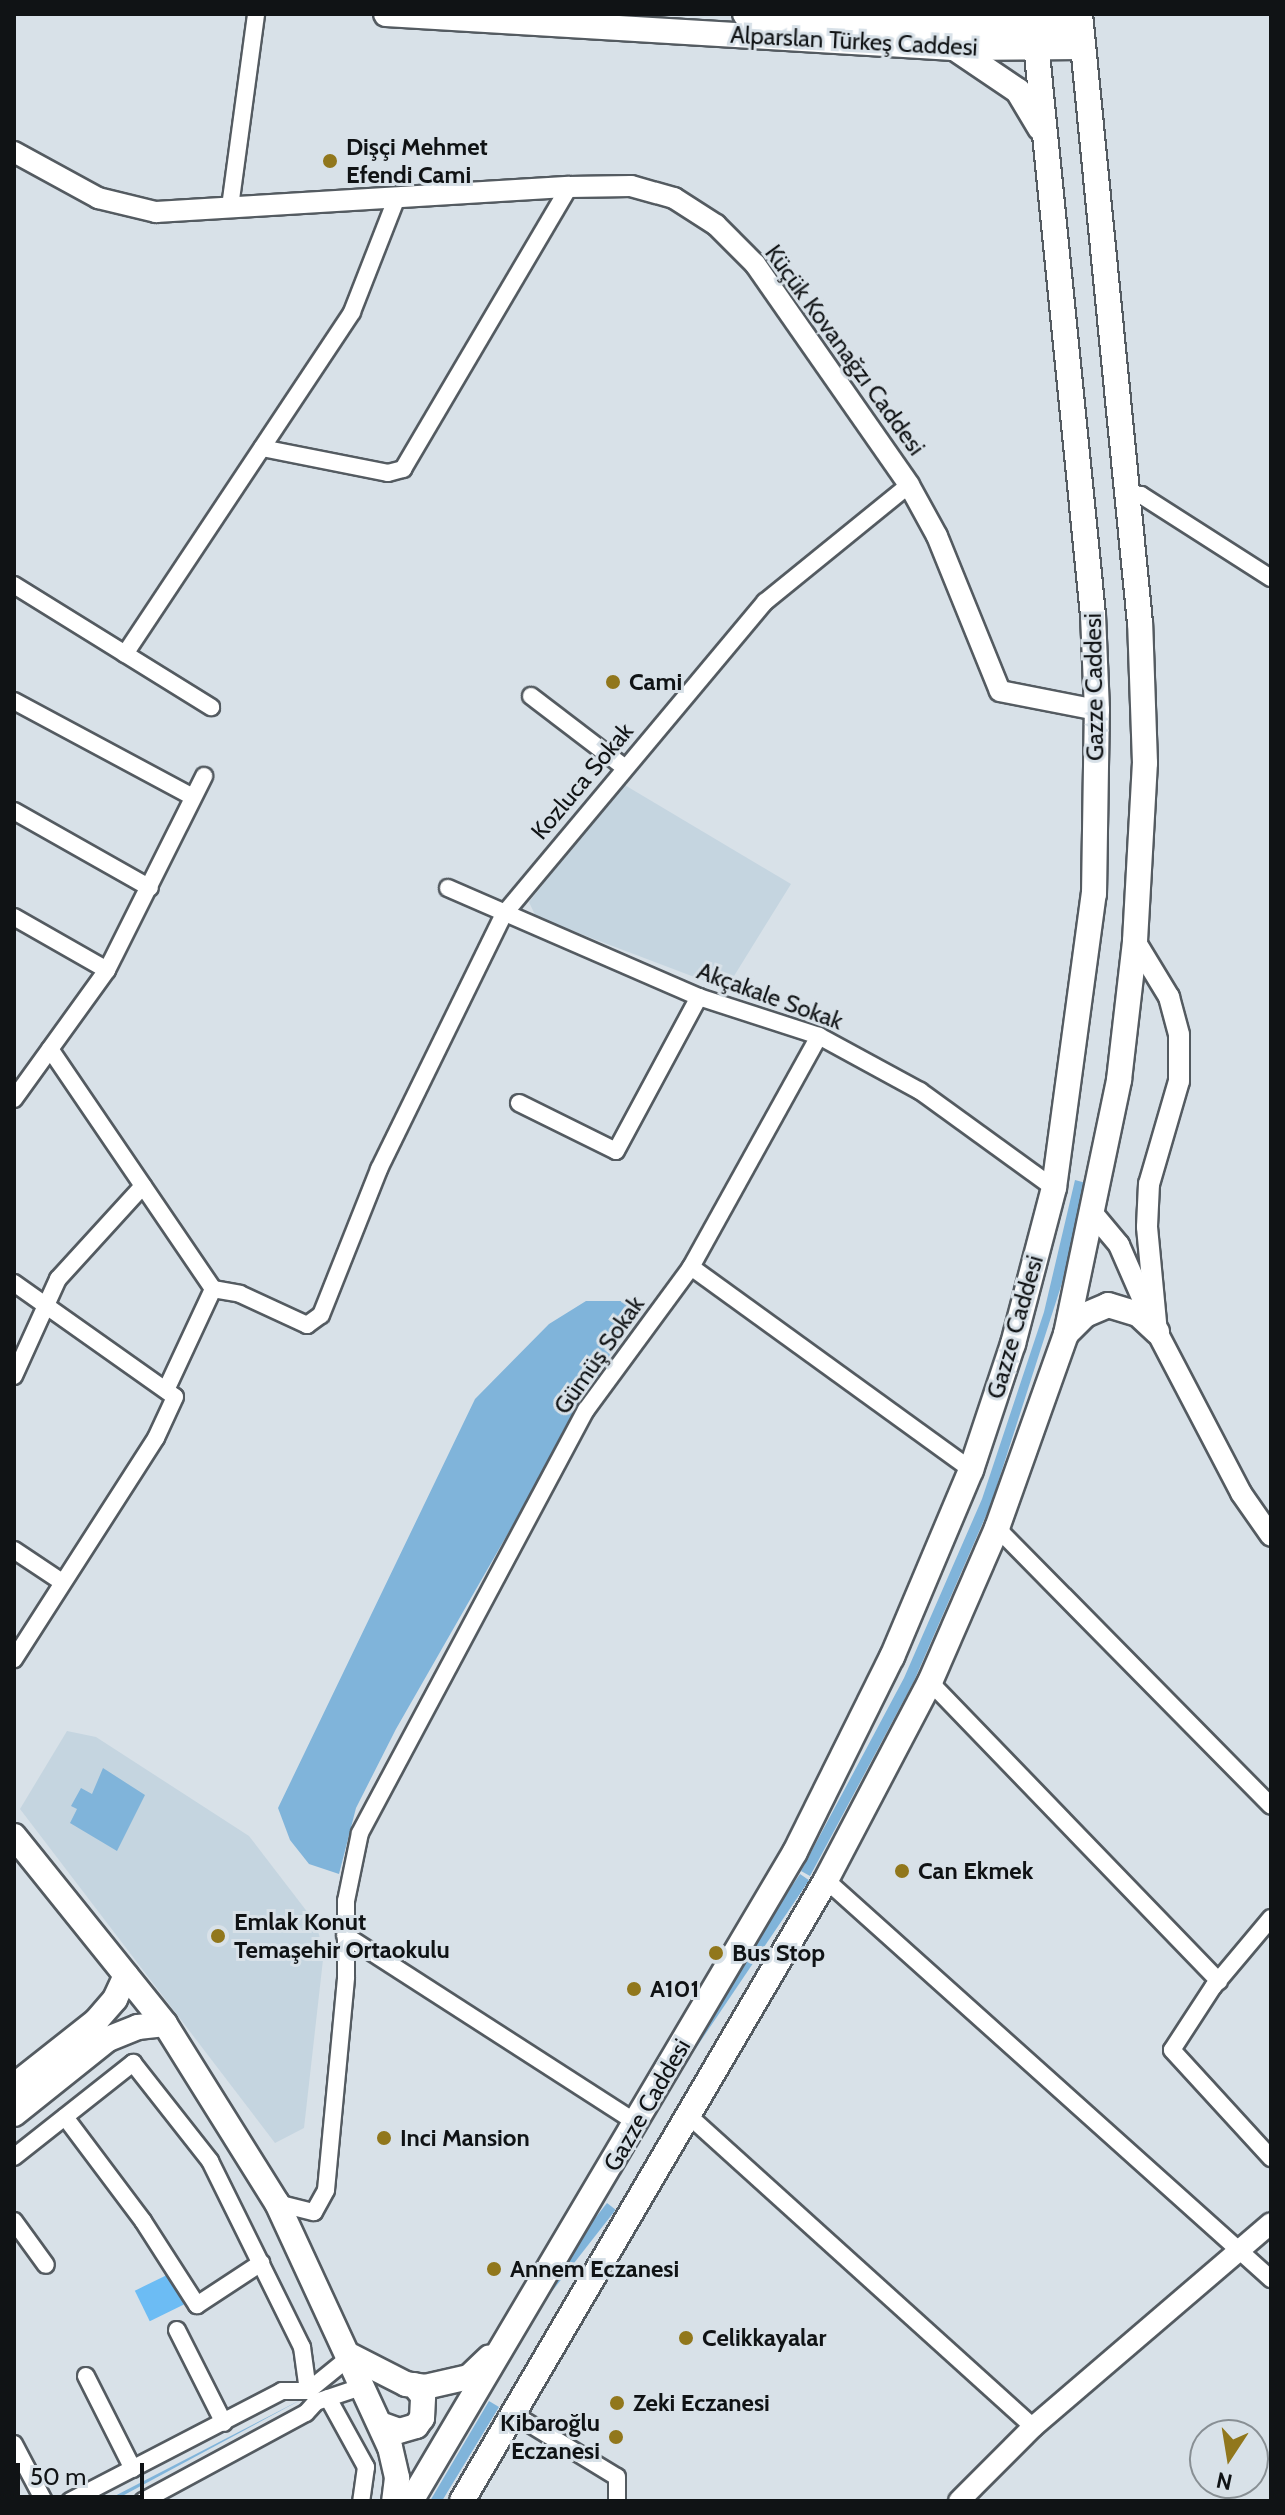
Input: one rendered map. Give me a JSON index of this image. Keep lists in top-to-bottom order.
{
  "streets": {
    "main road": ["Alparslan Türkeş Caddesi", "Gazze Caddesi"],
    "street": [
      "Küçük Kovanağzı Caddesi",
      "Kozluca Sokak",
      "Akçakale Sokak",
      "Gümüş Sokak"
    ]
  },
  "crossings": [
    ["Alparslan Türkeş Caddesi", "Gazze Caddesi"],
    ["Küçük Kovanağzı Caddesi", "Gazze Caddesi"],
    ["Küçük Kovanağzı Caddesi", "Kozluca Sokak"],
    ["Gazze Caddesi", "Akçakale Sokak"],
    ["Kozluca Sokak", "Akçakale Sokak"],
    ["Akçakale Sokak", "Gümüş Sokak"]
  ],
  "places": [
    "Dişçi Mehmet Efendi Cami",
    "Cami",
    "Can Ekmek",
    "Emlak Konut Temaşehir Ortaokulu",
    "Bus Stop",
    "A101",
    "Inci Mansion",
    "Annem Eczanesi",
    "Celikkayalar",
    "Zeki Eczanesi",
    "Kibaroğlu Eczanesi"
  ],
  "scale_bar": "50 m",
  "north": "bottom"
}
